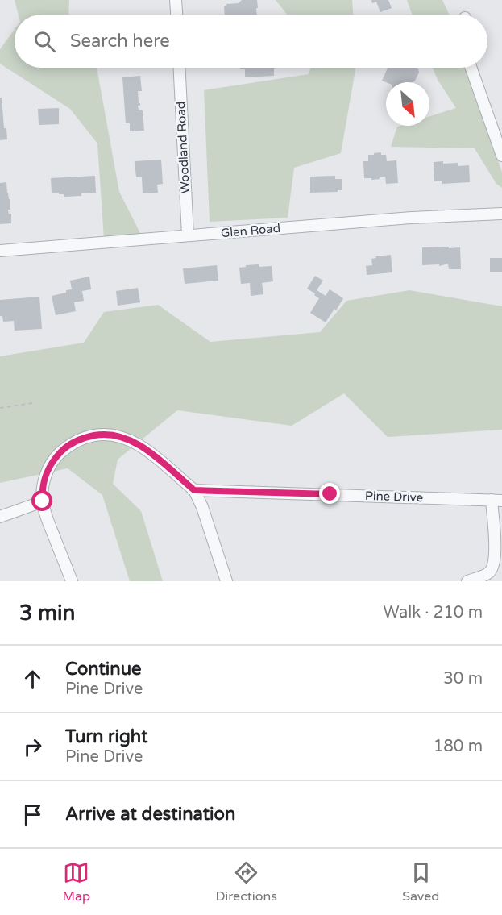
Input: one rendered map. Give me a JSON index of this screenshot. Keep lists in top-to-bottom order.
{
  "streets": {
    "street": ["Woodland Road", "Glen Road", "Pine Drive"]
  },
  "crossings": [
    ["Woodland Road", "Glen Road"]
  ],
  "north": "bottom right",
  "page": {
    "search": "Search here",
    "heading": ["3 min", "Walk · 210 m"],
    "list": [
      ["Continue", "Pine Drive", "30 m"],
      ["Turn right", "Pine Drive", "180 m"],
      "Arrive at destination"
    ],
    "nav": ["Map", "Directions", "Saved"]
  }
}
